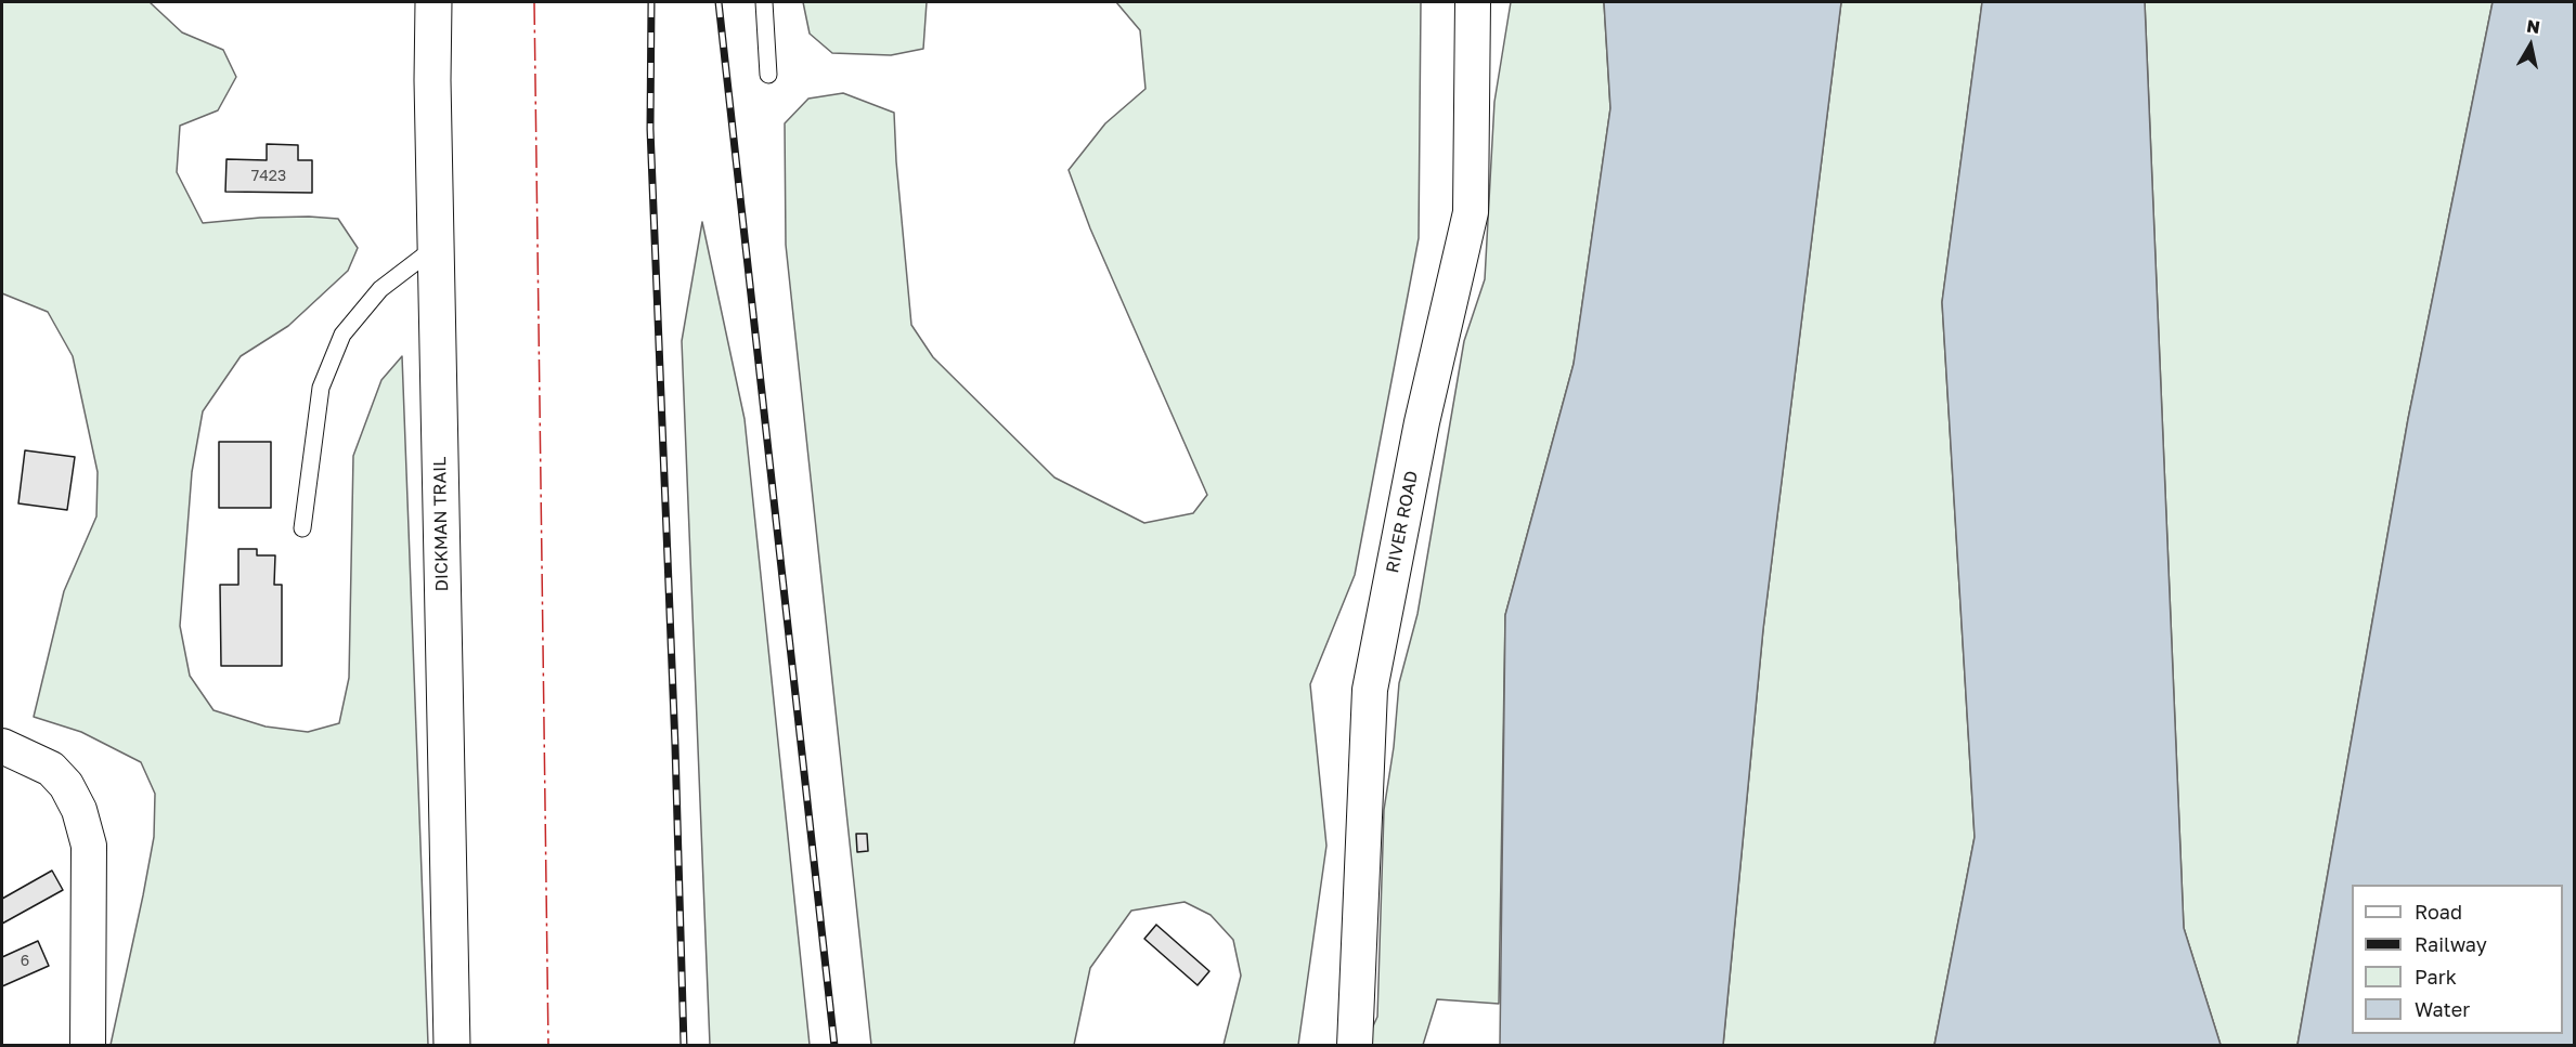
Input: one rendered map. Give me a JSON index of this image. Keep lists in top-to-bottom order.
{
  "streets": {
    "street": ["RIVER ROAD", "DICKMAN TRAIL"]
  },
  "house_numbers": ["7423", "6"],
  "legend": [
    "Road",
    "Railway",
    "Park",
    "Water"
  ],
  "north": "top"
}
